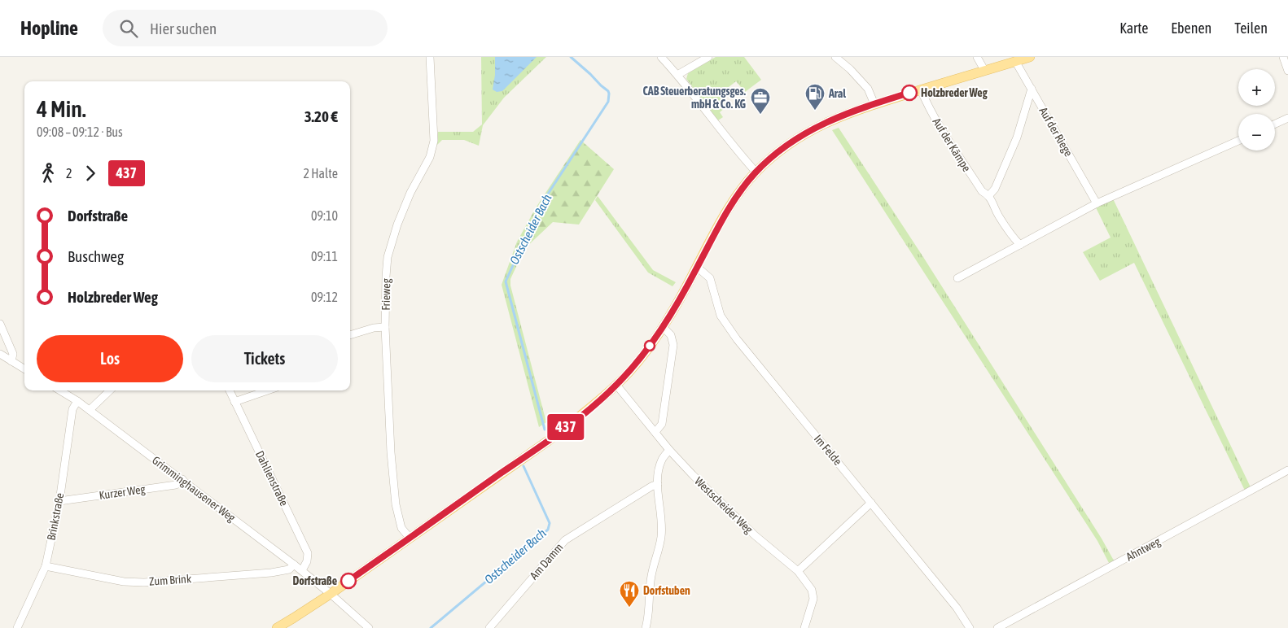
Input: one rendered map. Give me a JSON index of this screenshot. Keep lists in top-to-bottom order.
{
  "streets": {
    "street": [
      "Auf der Riege",
      "Auf der Kämpe",
      "Frieweg",
      "Im Felde",
      "Dahlienstraße",
      "Grimminghausener Weg",
      "Kurzer Weg",
      "Westscheider Weg",
      "Brinkstraße",
      "Ahntweg",
      "Am Damm",
      "Zum Brink"
    ]
  },
  "crossings": [
    ["Dahlienstraße", "Grimminghausener Weg"],
    ["Grimminghausener Weg", "Kurzer Weg"],
    ["Grimminghausener Weg", "Brinkstraße"],
    ["Grimminghausener Weg", "Zum Brink"],
    ["Kurzer Weg", "Brinkstraße"],
    ["Brinkstraße", "Zum Brink"]
  ],
  "water": ["Ostscheider Bach"],
  "places": {
    "other": ["Holzbreder Weg", "Dorfstraße"],
    "fuel station": ["Aral"],
    "office": ["CAB Steuerberatungsges. mbH & Co. KG"],
    "restaurant": ["Dorfstuben"]
  },
  "lines": ["bus line 437"],
  "page": {
    "header": "Hopline",
    "search": "Hier suchen",
    "nav": ["Karte", "Ebenen", "Teilen"],
    "on_map": "437",
    "map_buttons": ["+", "−"],
    "heading": ["4 Min.", "09:08 – 09:12 · Bus", "3.20 €"],
    "legs": ["2", "437", "2 Halte"],
    "list": [
      {
        "name": "Dorfstraße",
        "value": "09:10"
      },
      {
        "name": "Buschweg",
        "value": "09:11"
      },
      {
        "name": "Holzbreder Weg",
        "value": "09:12"
      }
    ],
    "buttons": ["Los", "Tickets"]
  }
}
